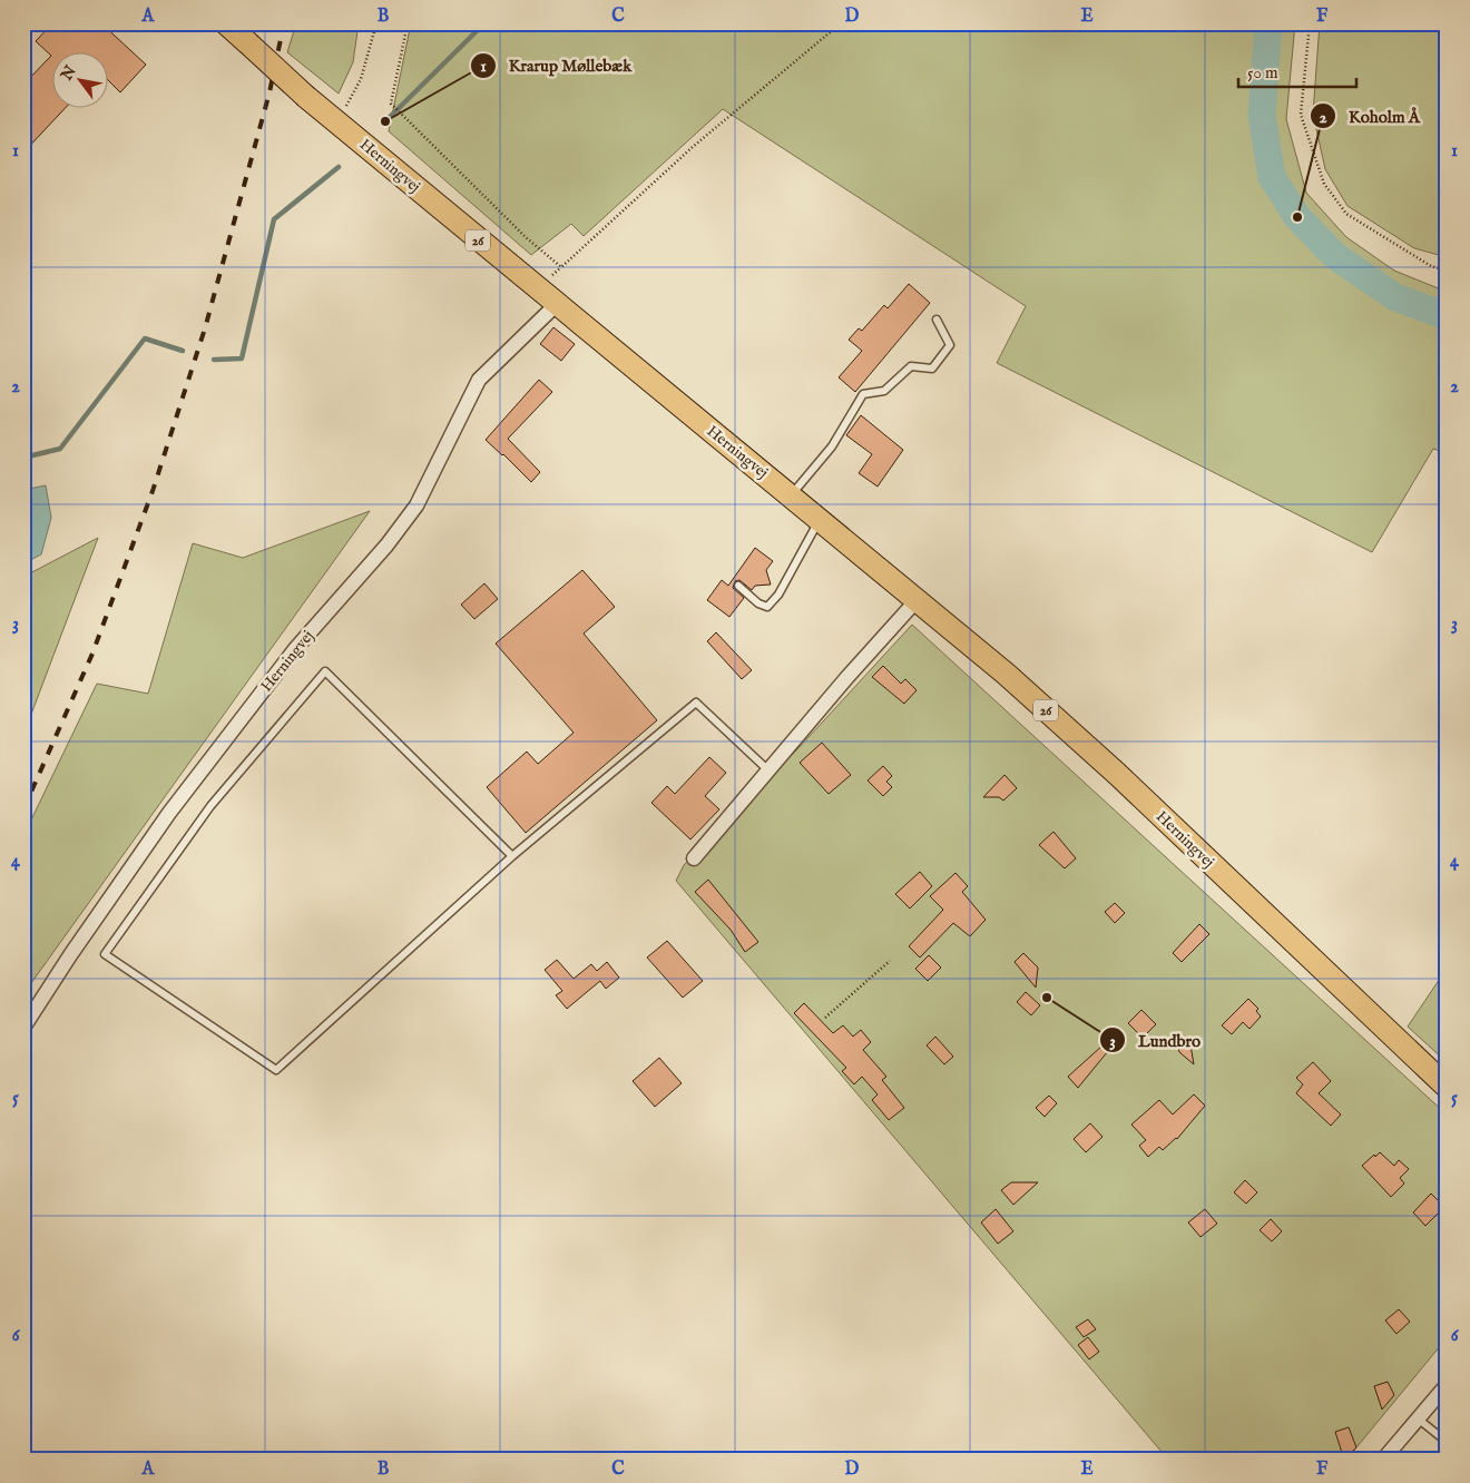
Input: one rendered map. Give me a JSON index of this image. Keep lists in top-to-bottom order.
{
  "streets": {
    "main road": ["Herningvej", "26"]
  },
  "places": ["Krarup Møllebæk", "Koholm Å", "Lundbro"],
  "scale_bar": "50 m",
  "north": "top left",
  "grid": {
    "columns": [
      "A",
      "B",
      "C",
      "D",
      "E",
      "F"
    ],
    "rows": [
      "1",
      "2",
      "3",
      "4",
      "5",
      "6"
    ]
  }
}
